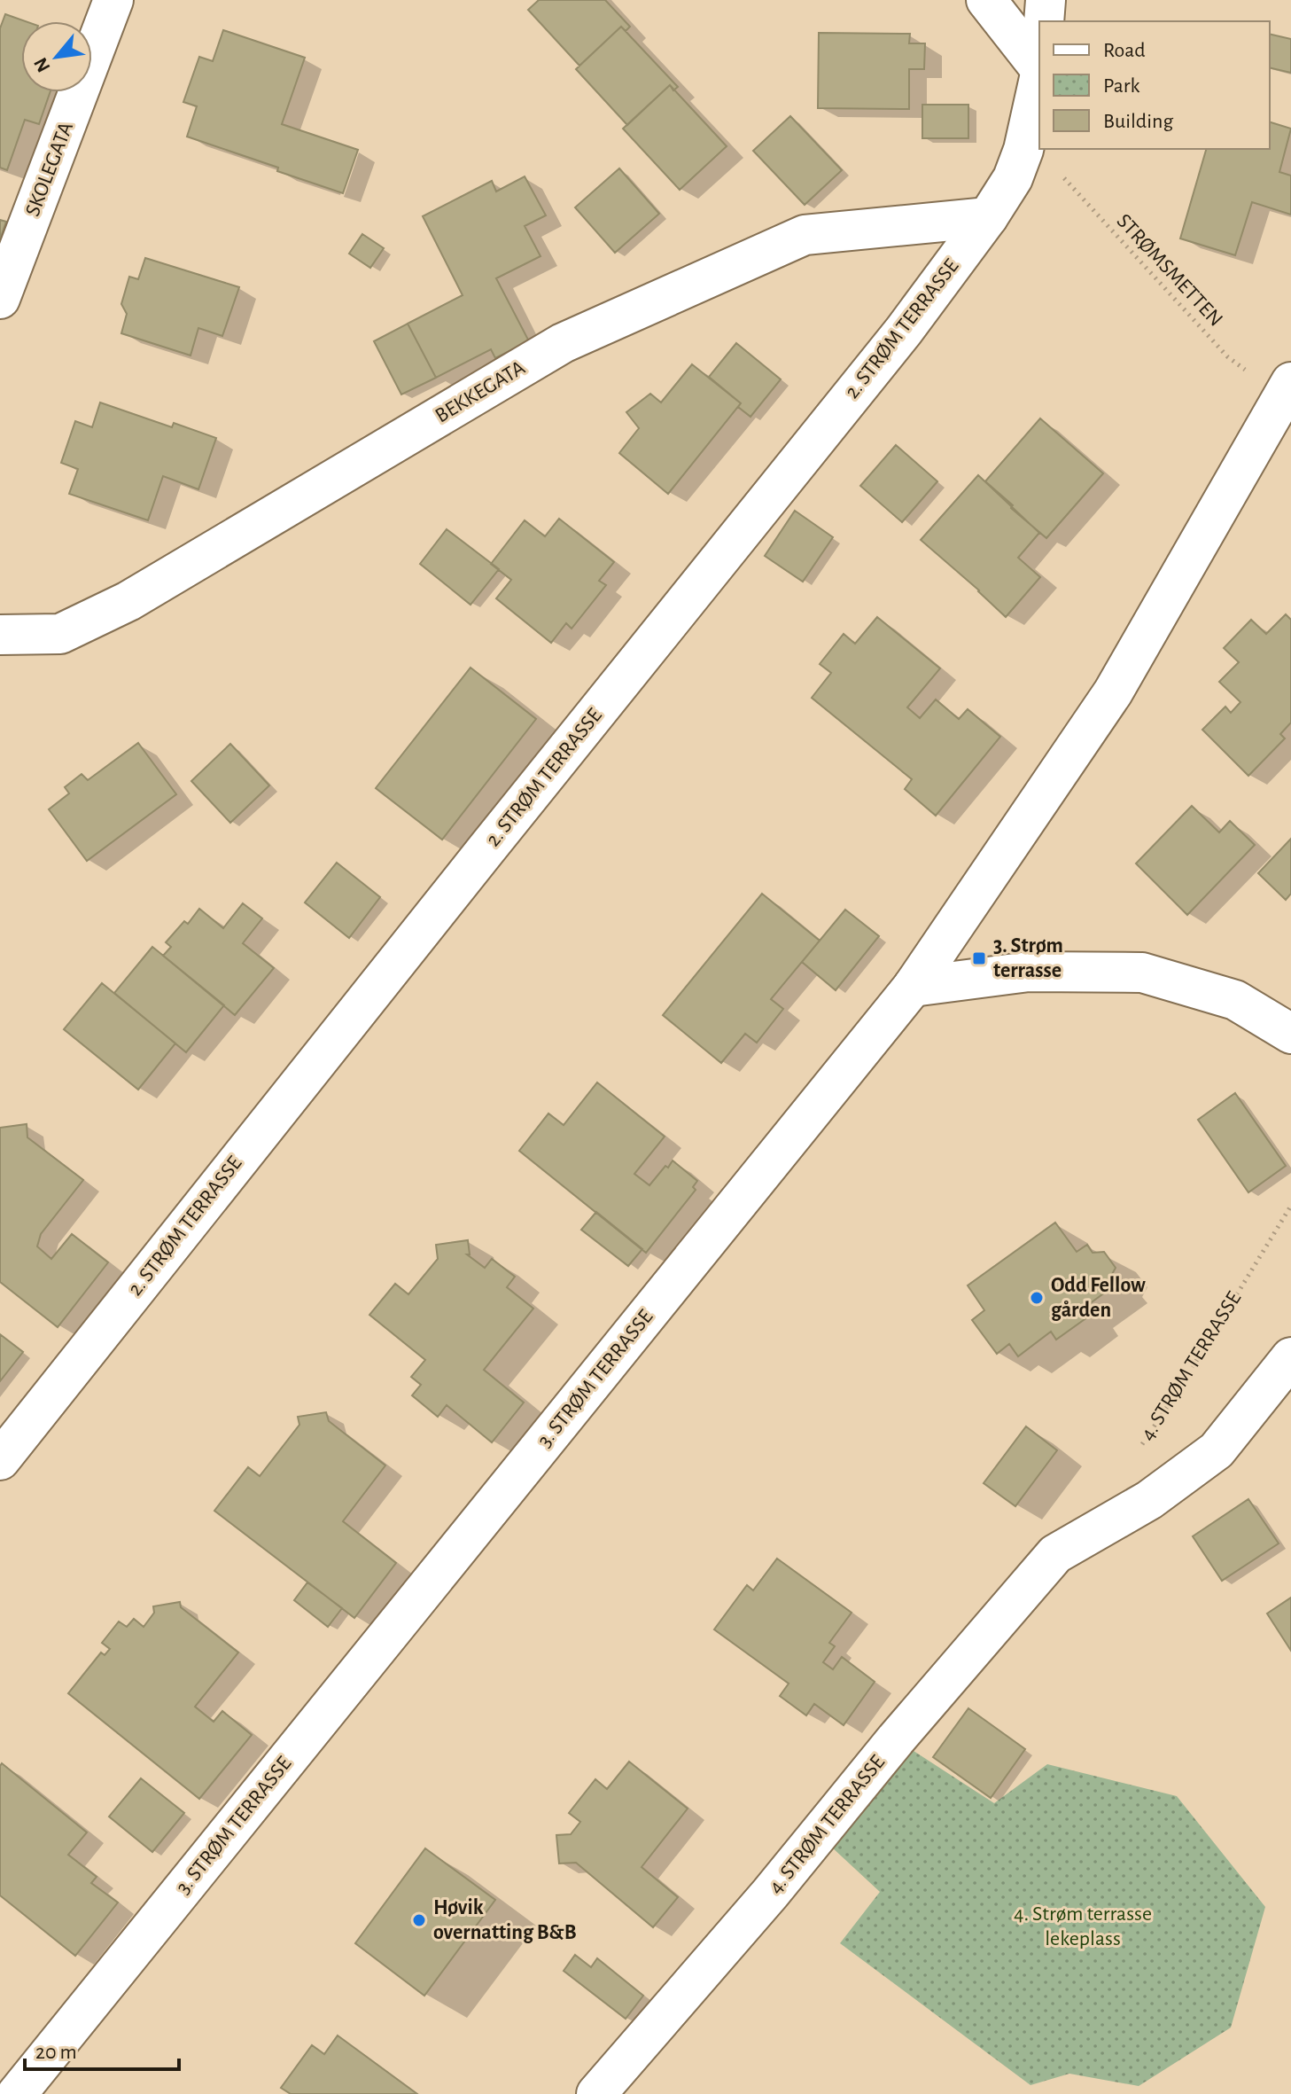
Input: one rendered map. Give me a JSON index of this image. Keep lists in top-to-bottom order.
{
  "streets": {
    "main road": [
      "SKOLEGATA",
      "2. STRØM TERRASSE",
      "BEKKEGATA",
      "4. STRØM TERRASSE",
      "3. STRØM TERRASSE"
    ],
    "path": ["STRØMSMETTEN"]
  },
  "crossings": [
    ["STRØMSMETTEN", "3. STRØM TERRASSE"],
    ["2. STRØM TERRASSE", "BEKKEGATA"]
  ],
  "parks": ["4. Strøm terrasse lekeplass"],
  "places": {
    "transit": ["3. Strøm terrasse"],
    "other": ["Odd Fellow gården", "Høvik overnatting B&B"]
  },
  "legend": ["Road", "Park", "Building"],
  "scale_bar": "20 m",
  "north": "bottom left"
}
